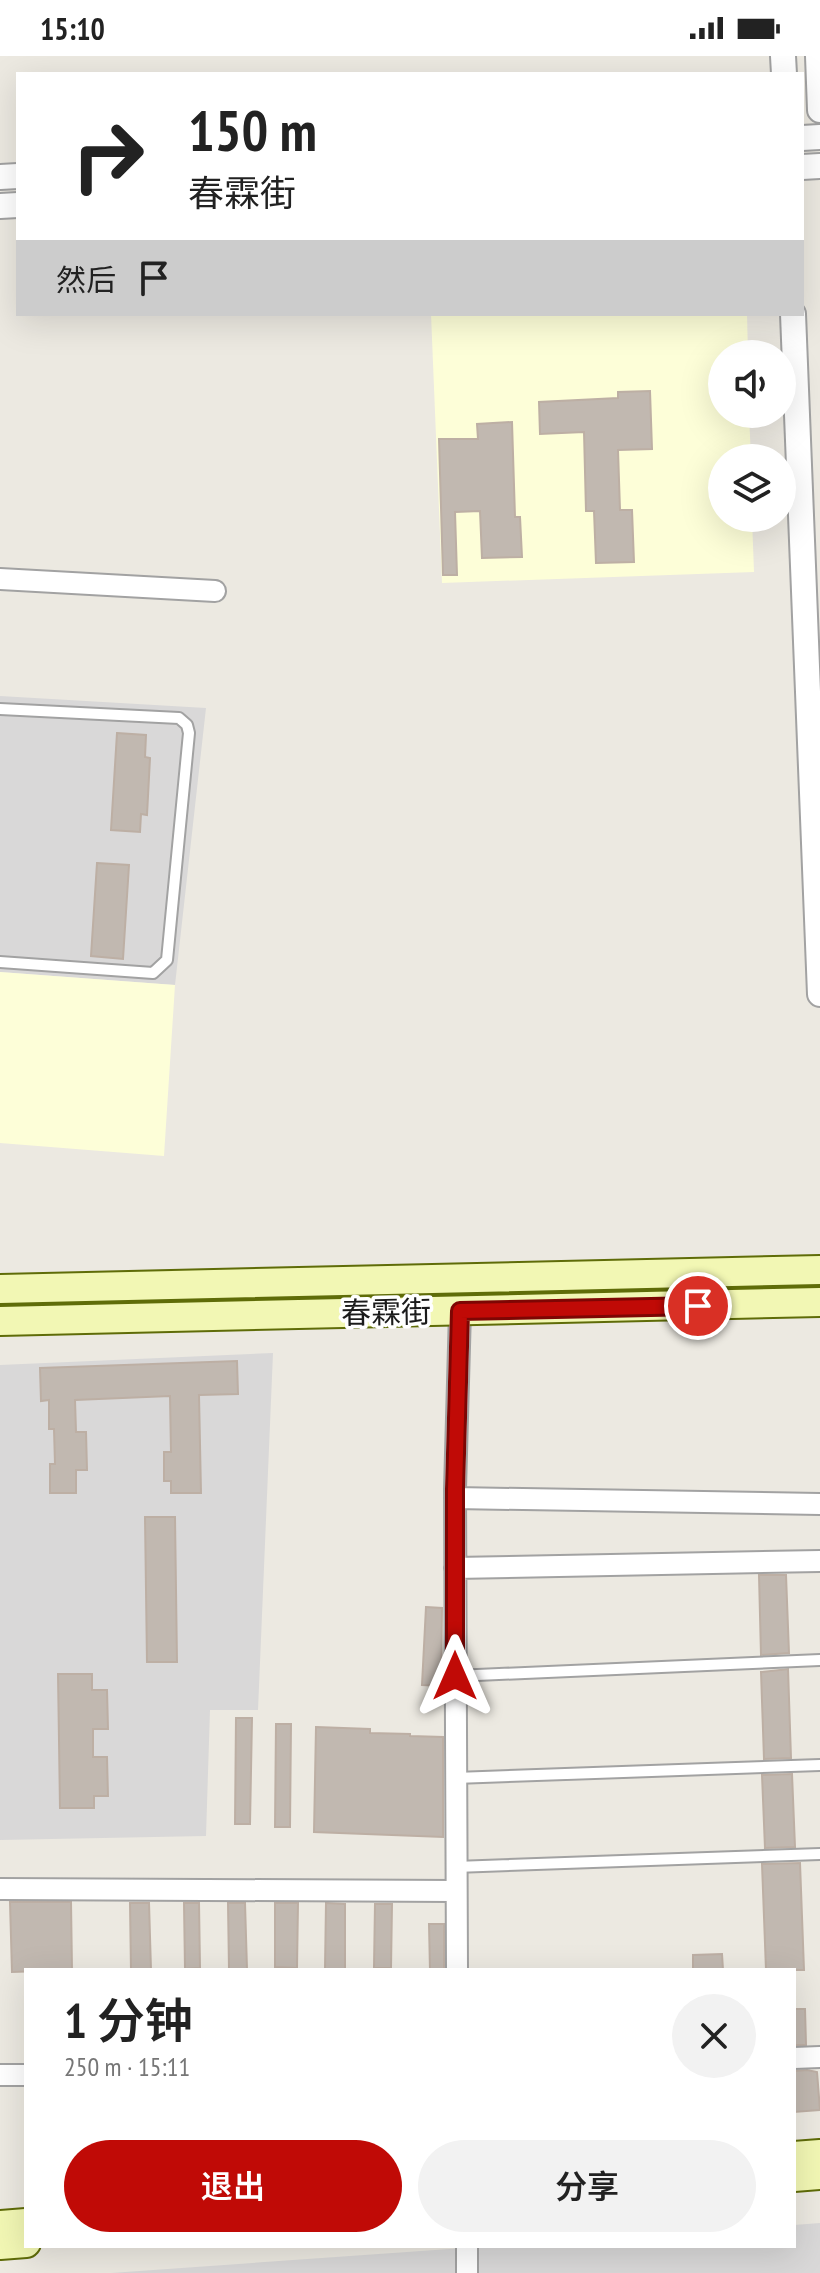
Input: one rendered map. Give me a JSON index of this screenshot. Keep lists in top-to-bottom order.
{
  "streets": {
    "main road": ["春霖街"]
  },
  "page": {
    "status": "15:10",
    "turn": ["150 m", "春霖街"],
    "then": "然后",
    "heading": ["1 分钟", "250 m · 15:11"],
    "buttons": ["退出", "分享"]
  }
}
